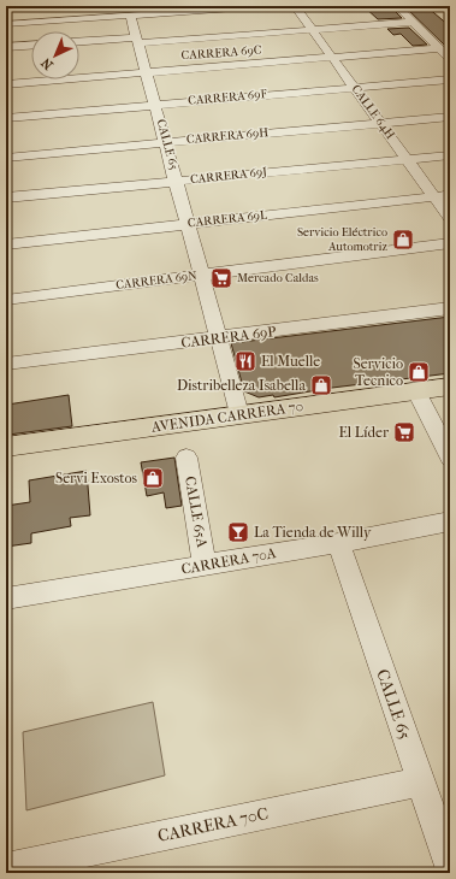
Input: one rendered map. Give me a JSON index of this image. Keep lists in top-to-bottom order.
{
  "streets": {
    "main road": ["AVENIDA CARRERA 70"],
    "street": [
      "CARRERA 69C",
      "CARRERA 69F",
      "CALLE 64H",
      "CARRERA 69H",
      "CALLE 65",
      "CARRERA 69J",
      "CARRERA 69L",
      "CARRERA 69N",
      "CARRERA 69P",
      "CALLE 65A",
      "CARRERA 70A",
      "CARRERA 70C"
    ]
  },
  "crossings": [
    ["CARRERA 69C", "CALLE 64H"],
    ["CARRERA 69C", "CALLE 65"],
    ["CARRERA 69F", "CALLE 64H"],
    ["CARRERA 69F", "CALLE 65"],
    ["CALLE 64H", "CARRERA 69H"],
    ["CALLE 64H", "CARRERA 69J"],
    ["CALLE 64H", "CARRERA 69L"],
    ["CARRERA 69H", "CALLE 65"],
    ["CALLE 65", "CARRERA 69J"],
    ["CALLE 65", "CARRERA 69L"],
    ["CALLE 65", "CARRERA 69N"],
    ["CALLE 65", "CARRERA 69P"],
    ["CALLE 65", "AVENIDA CARRERA 70"],
    ["CALLE 65", "CARRERA 70A"],
    ["CALLE 65", "CARRERA 70C"],
    ["CALLE 65A", "CARRERA 70A"]
  ],
  "places": {
    "shop": [
      "Servicio Eléctrico Automotriz",
      "Servicio Tecnico",
      "Distribelleza Isabella",
      "Servi Exostos"
    ],
    "supermarket": ["Mercado Caldas", "El Líder"],
    "restaurant": ["El Muelle"],
    "bar": ["La Tienda de Willy"]
  },
  "north": "bottom left"
}
